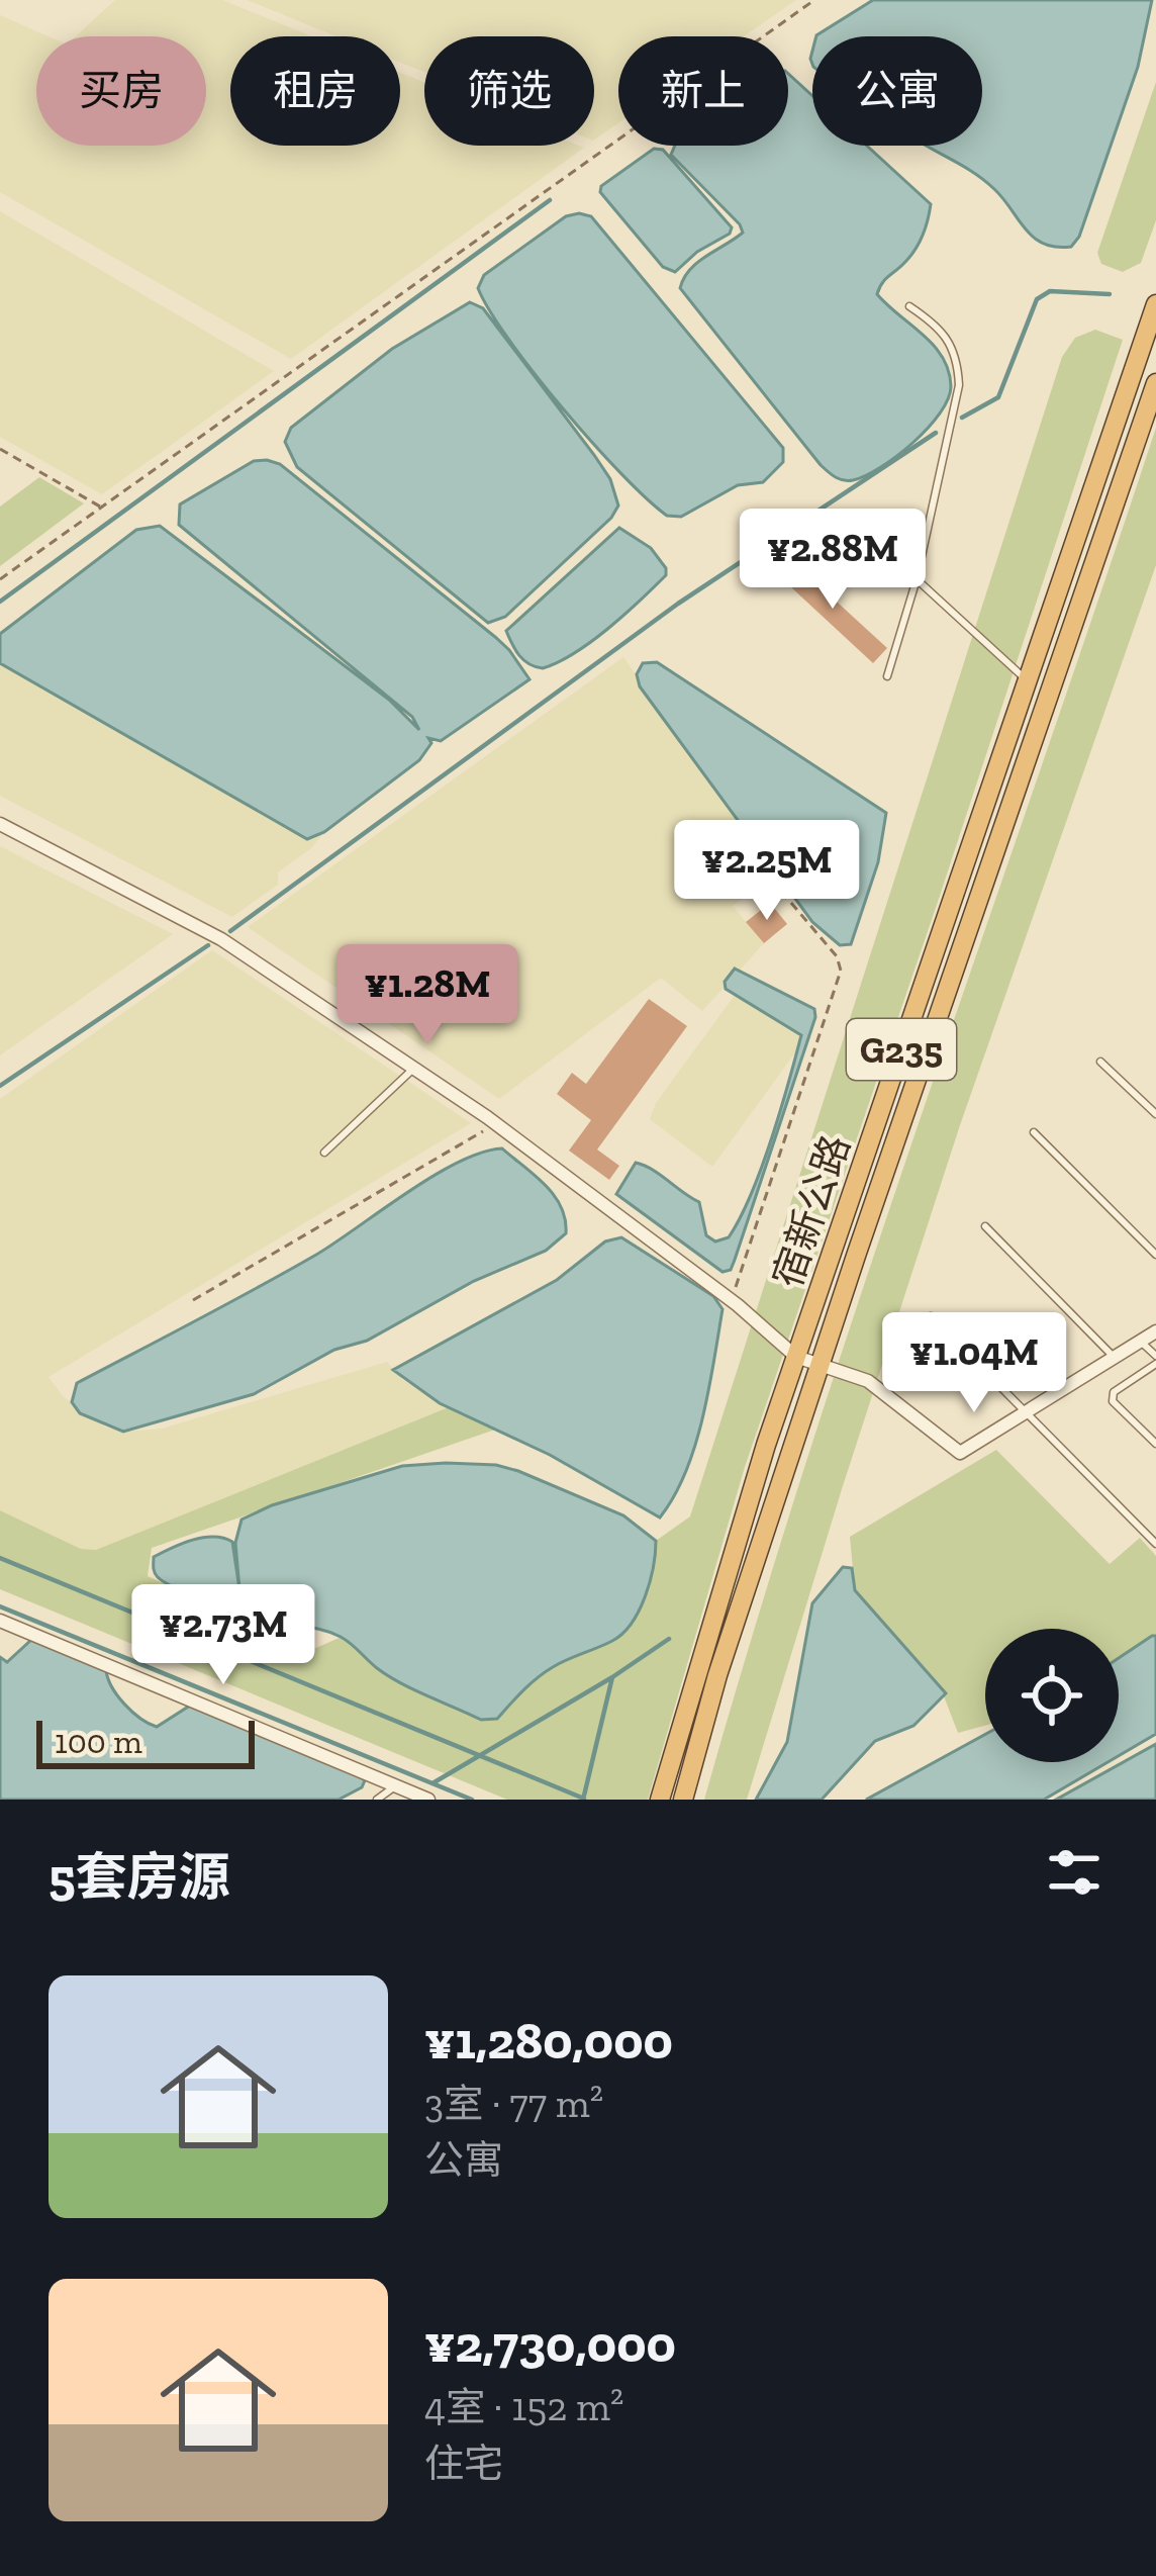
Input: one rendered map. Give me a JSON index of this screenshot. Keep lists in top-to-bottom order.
{
  "streets": {
    "highway": ["G235", "宿新公路"]
  },
  "scale_bar": "100 m",
  "page": {
    "chip": [
      "买房",
      "租房",
      "筛选",
      "新上",
      "公寓"
    ],
    "price": [
      "¥2.88M",
      "¥2.25M",
      "¥1.28M",
      "¥1.04M",
      "¥2.73M"
    ],
    "scale": "100 m",
    "heading": "5套房源",
    "list": [
      {
        "name": "¥1,280,000",
        "note": "3室 · 77 m² · 公寓"
      },
      {
        "name": "¥2,730,000",
        "note": "4室 · 152 m² · 住宅"
      }
    ]
  }
}
